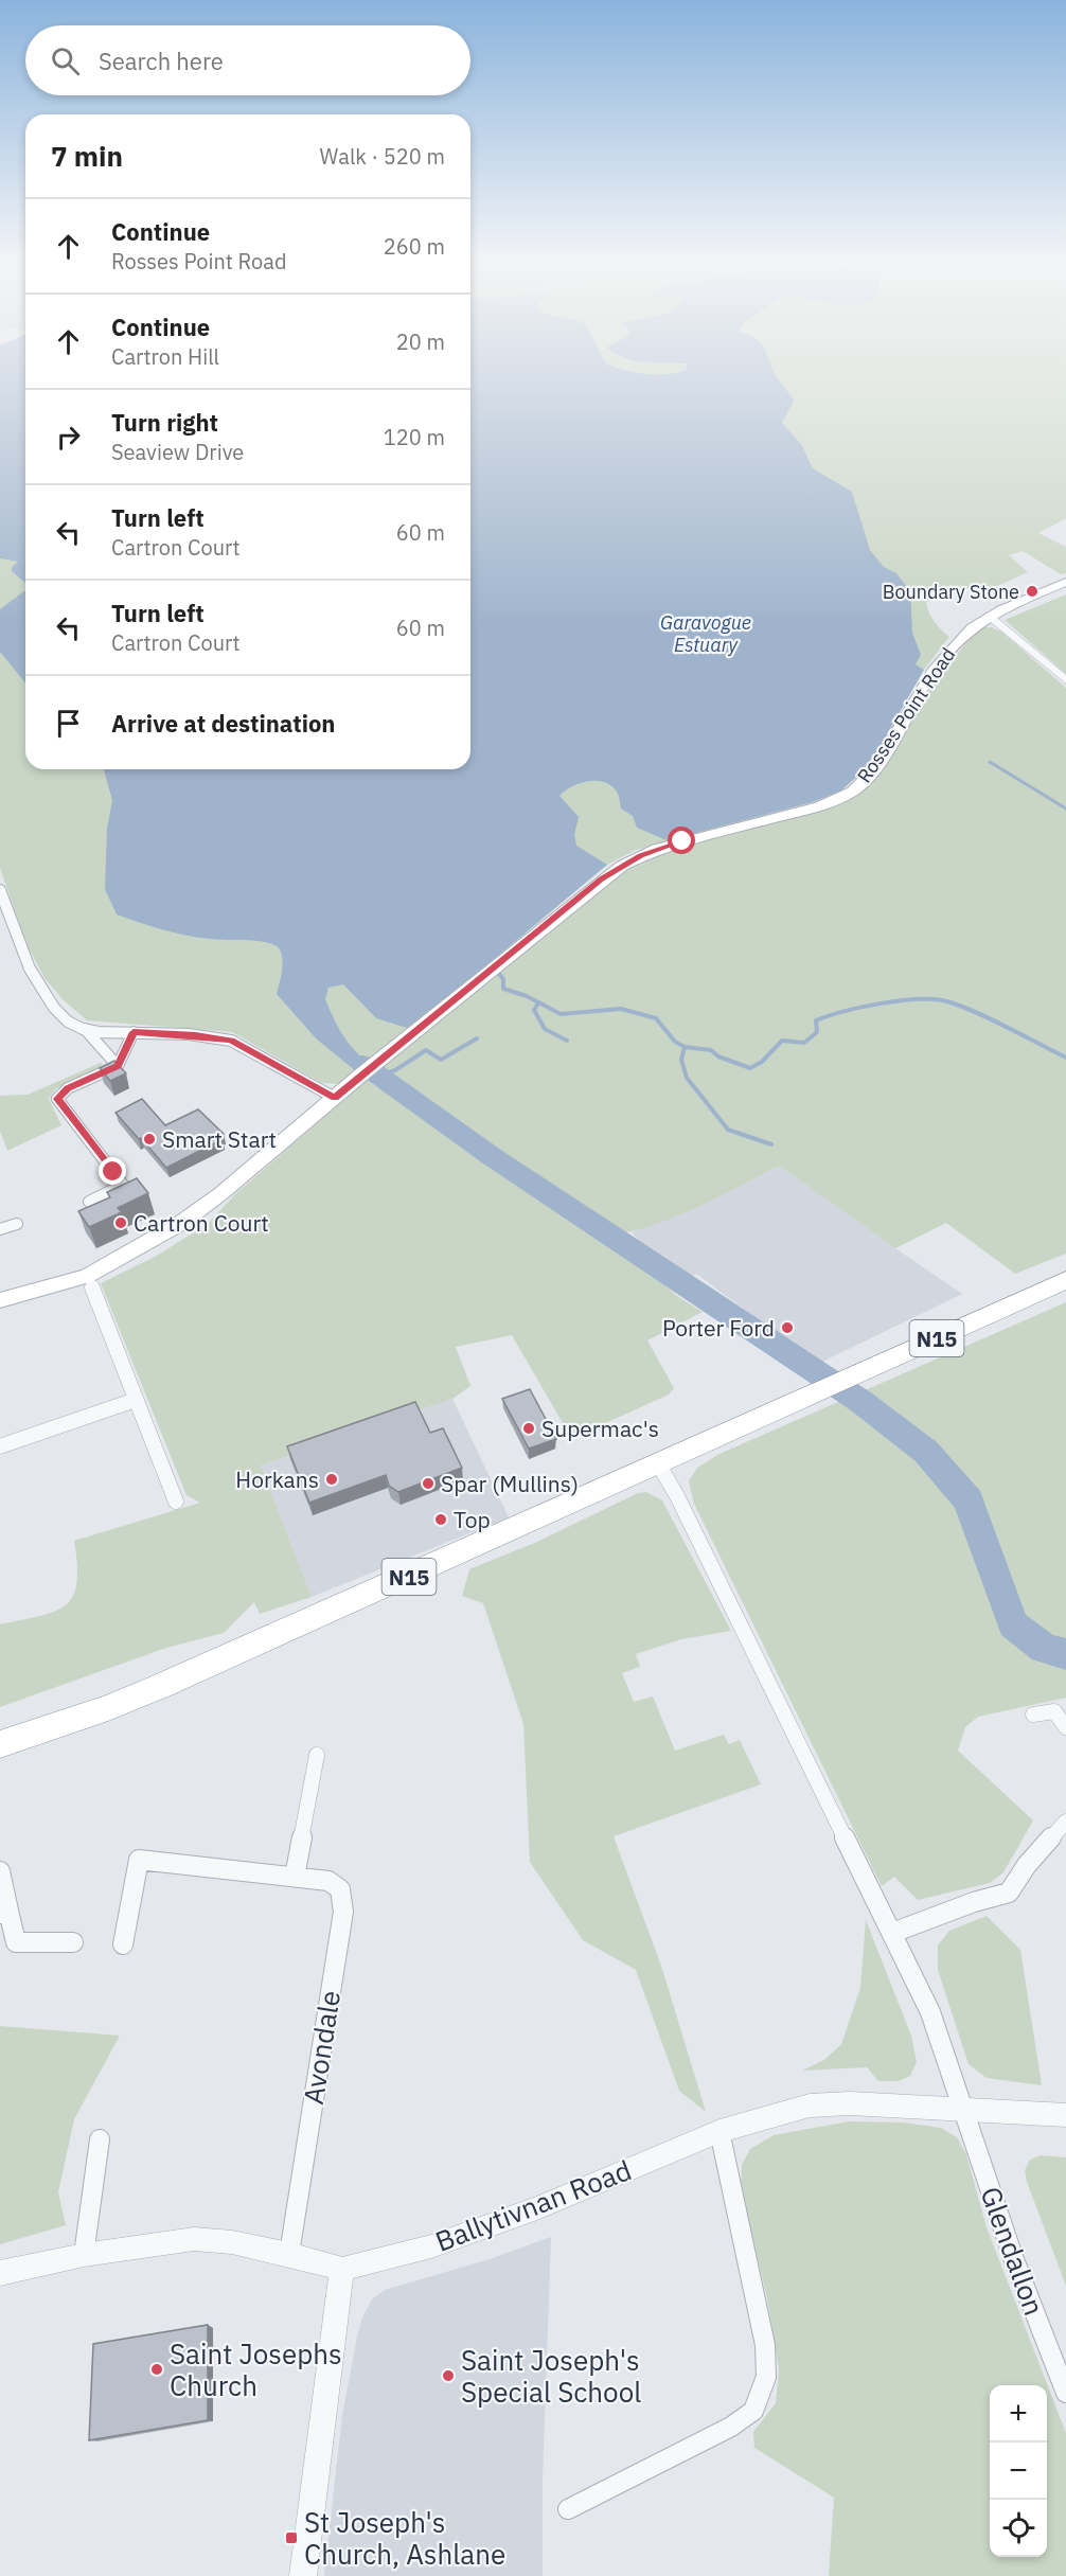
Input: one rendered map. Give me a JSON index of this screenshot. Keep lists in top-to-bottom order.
{
  "streets": {
    "highway": ["N15"],
    "main road": ["Rosses Point Road"],
    "street": ["Avondale", "Ballytivnan Road", "Glendallon"]
  },
  "crossings": [
    ["N15", "Glendallon"],
    ["Avondale", "Ballytivnan Road"],
    ["Ballytivnan Road", "Glendallon"]
  ],
  "water": ["Garavogue Estuary"],
  "places": {
    "other": [
      "Boundary Stone",
      "Smart Start",
      "Cartron Court",
      "Porter Ford",
      "Supermac's",
      "Horkans",
      "Spar (Mullins)",
      "Top",
      "Saint Josephs Church",
      "Saint Joseph's Special School"
    ],
    "transit": ["St Joseph's Church, Ashlane"]
  },
  "page": {
    "search": "Search here",
    "heading": ["7 min", "Walk · 520 m"],
    "list": [
      ["Continue", "Rosses Point Road", "260 m"],
      ["Continue", "Cartron Hill", "20 m"],
      ["Turn right", "Seaview Drive", "120 m"],
      ["Turn left", "Cartron Court", "60 m"],
      ["Turn left", "Cartron Court", "60 m"],
      "Arrive at destination"
    ],
    "map_buttons": ["+", "−"]
  }
}
